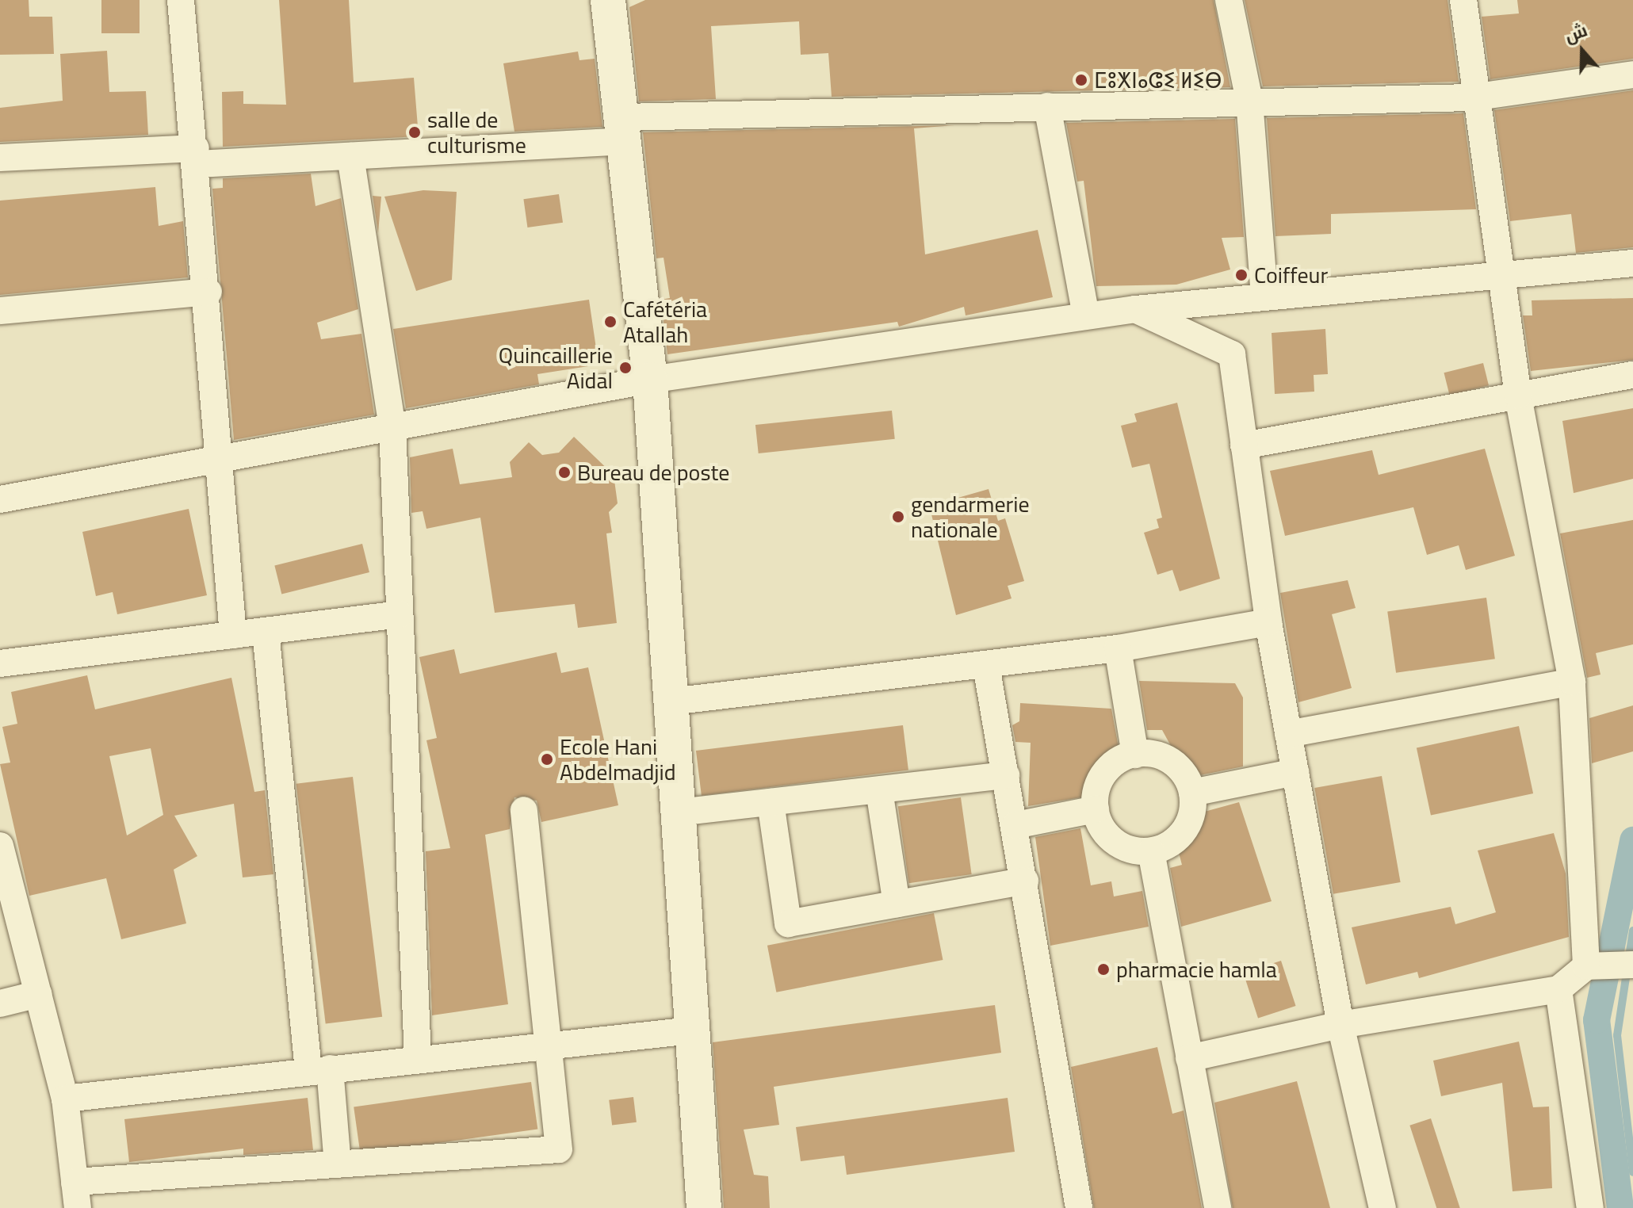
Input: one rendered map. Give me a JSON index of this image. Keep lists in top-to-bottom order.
{
  "places": [
    "ⵎⵓⵅⵏⴰⵛⵉ ⵍⵉⴱ",
    "salle de culturisme",
    "Coiffeur",
    "Cafétéria Atallah",
    "Quincaillerie Aidal",
    "Bureau de poste",
    "gendarmerie nationale",
    "Ecole Hani Abdelmadjid",
    "pharmacie hamla"
  ],
  "north": "top"
}
